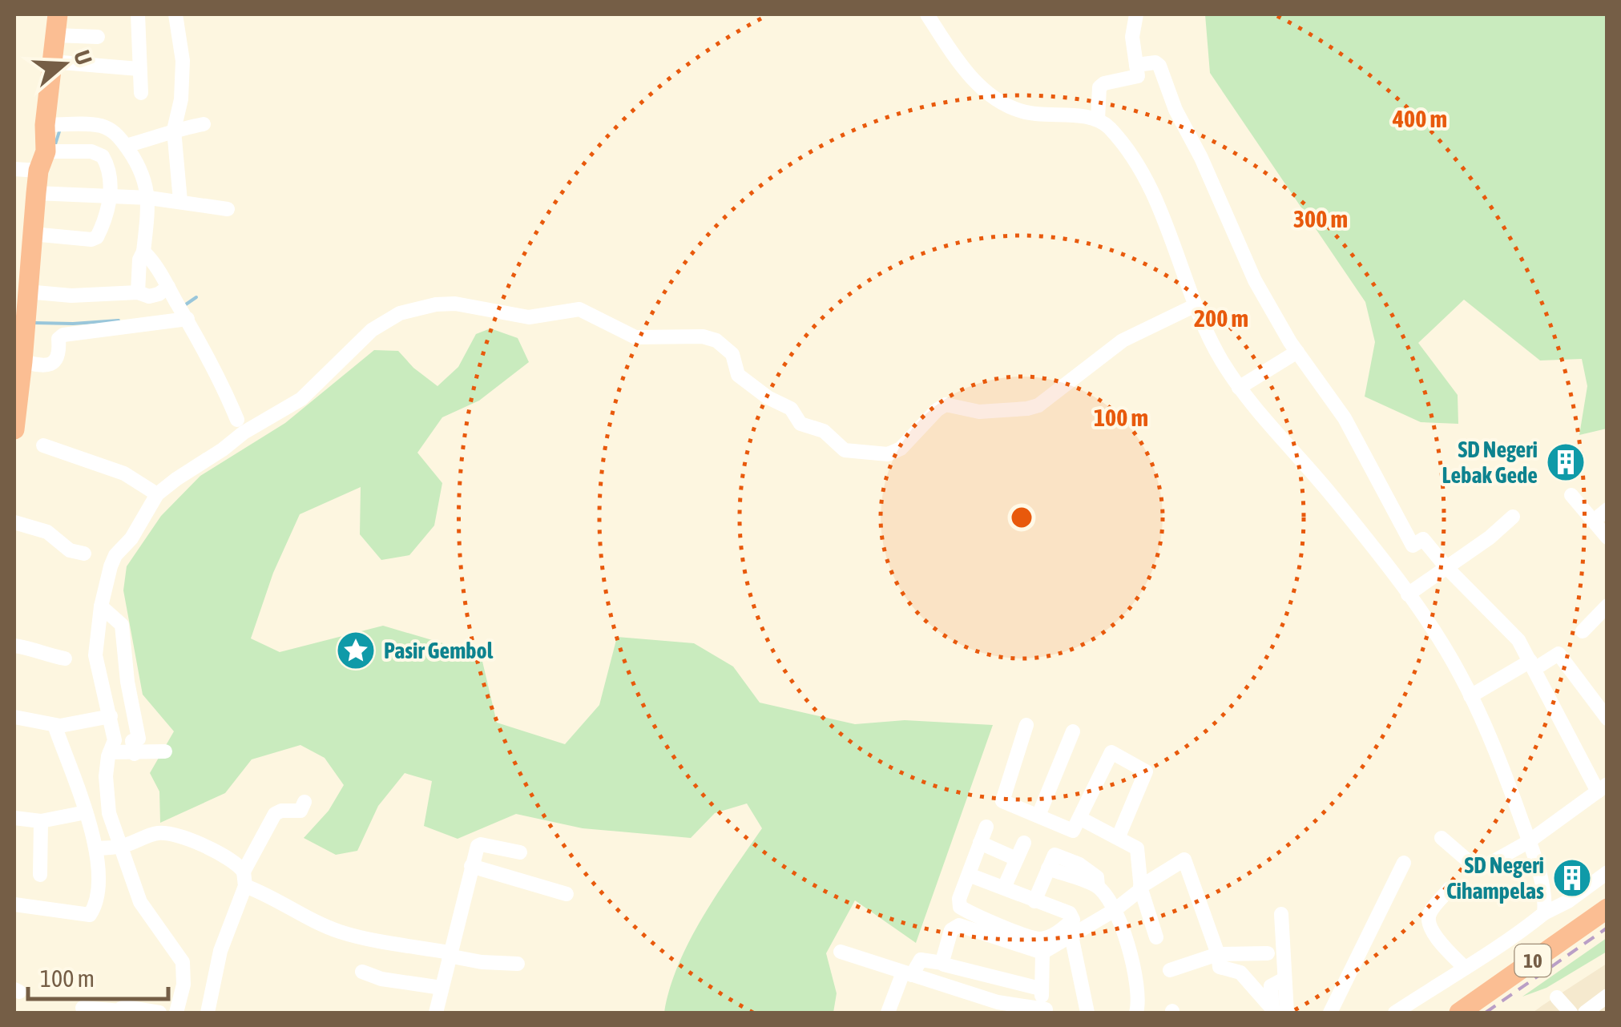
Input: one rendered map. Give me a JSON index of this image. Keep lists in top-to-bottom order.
{
  "streets": {
    "highway": ["10"]
  },
  "places": {
    "building": ["SD Negeri Lebak Gede", "SD Negeri Cihampelas"],
    "place": ["Pasir Gembol"]
  },
  "scale_bar": "100 m",
  "north": "right",
  "rings": [
    "400 m",
    "300 m",
    "200 m",
    "100 m"
  ]
}
